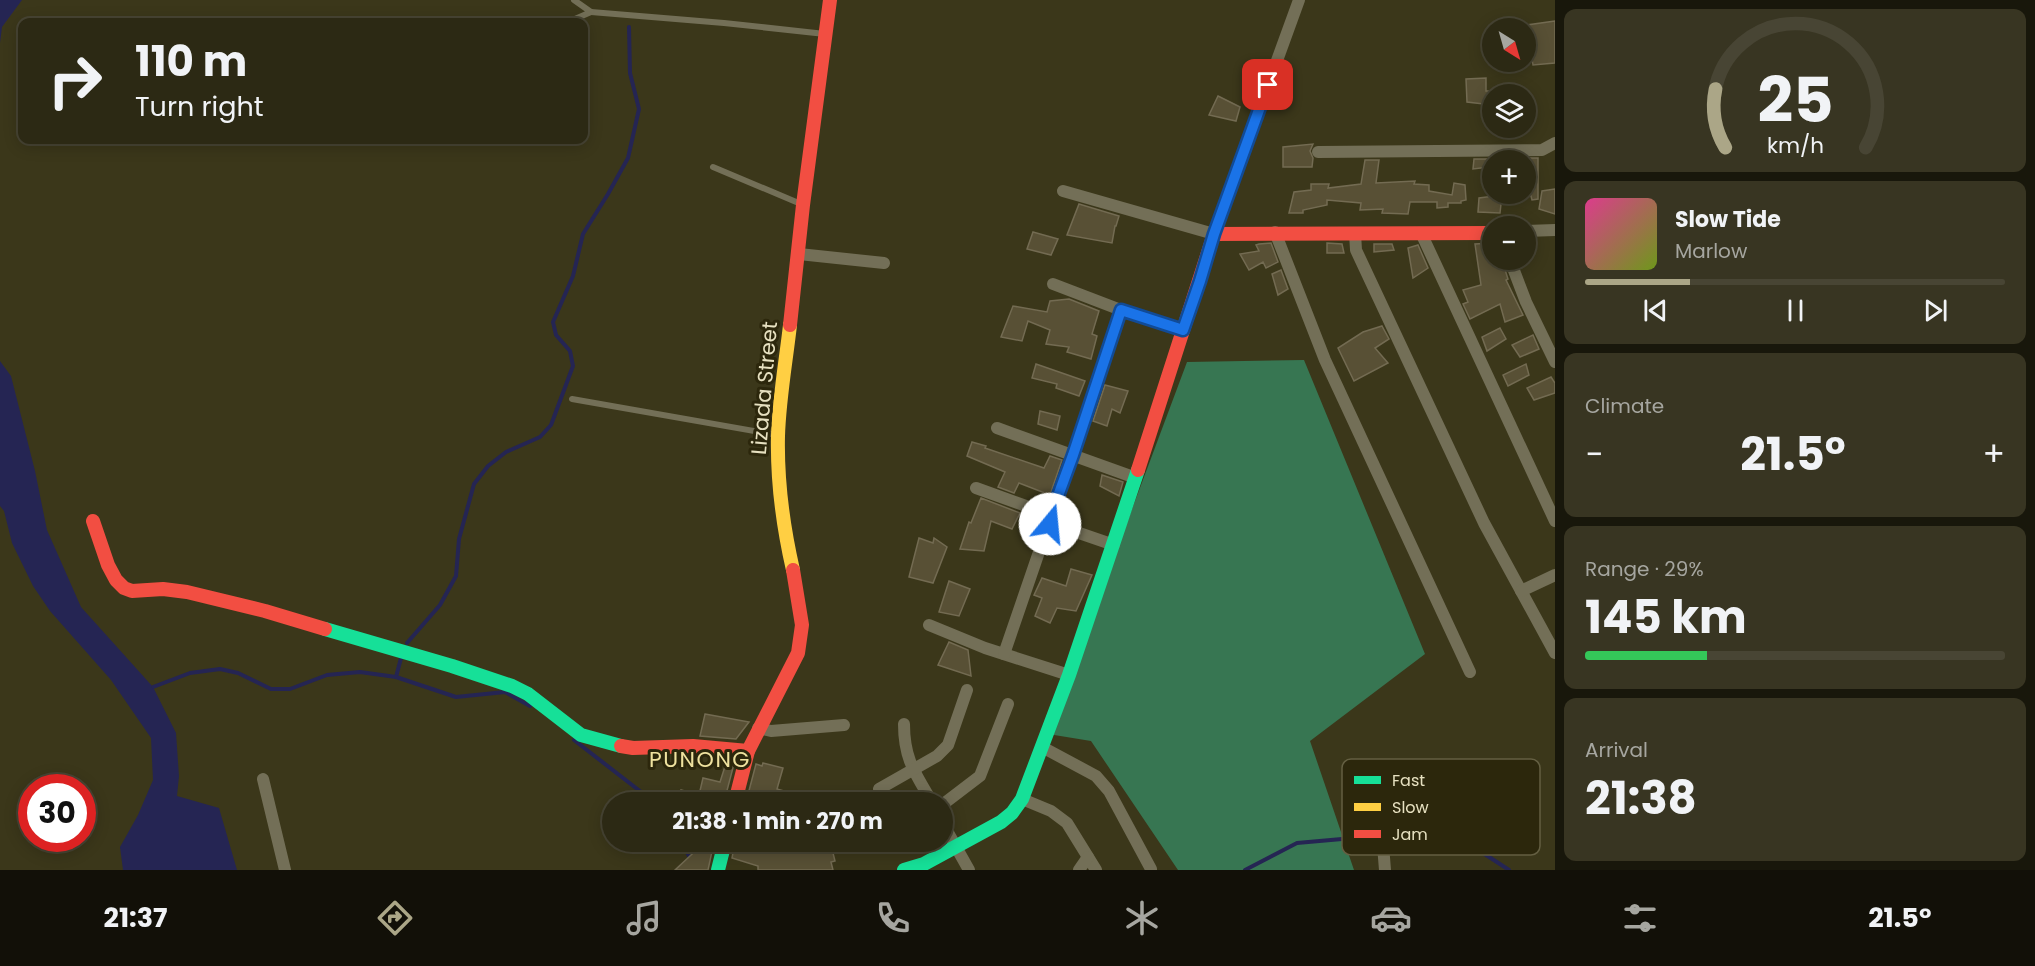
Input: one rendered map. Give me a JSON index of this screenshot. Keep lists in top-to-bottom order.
{
  "streets": {
    "street": ["Lizada Street"]
  },
  "districts": ["PUNONG"],
  "legend": ["Fast", "Slow", "Jam"],
  "north": "bottom right",
  "page": {
    "map_buttons": ["+", "−"],
    "turn": ["110 m", "Turn right"],
    "song": ["Slow Tide", "Marlow"],
    "tile": [
      "Climate",
      ["Range · 29%", "145 km"],
      ["Arrival", "21:38"]
    ],
    "heat": ["−", "21.5°", "+"],
    "limit": "30",
    "trip": "21:38 · 1 min · 270 m",
    "tabs": ["21:37", "21.5°"],
    "gauge": ["25", "km/h"]
  }
}
